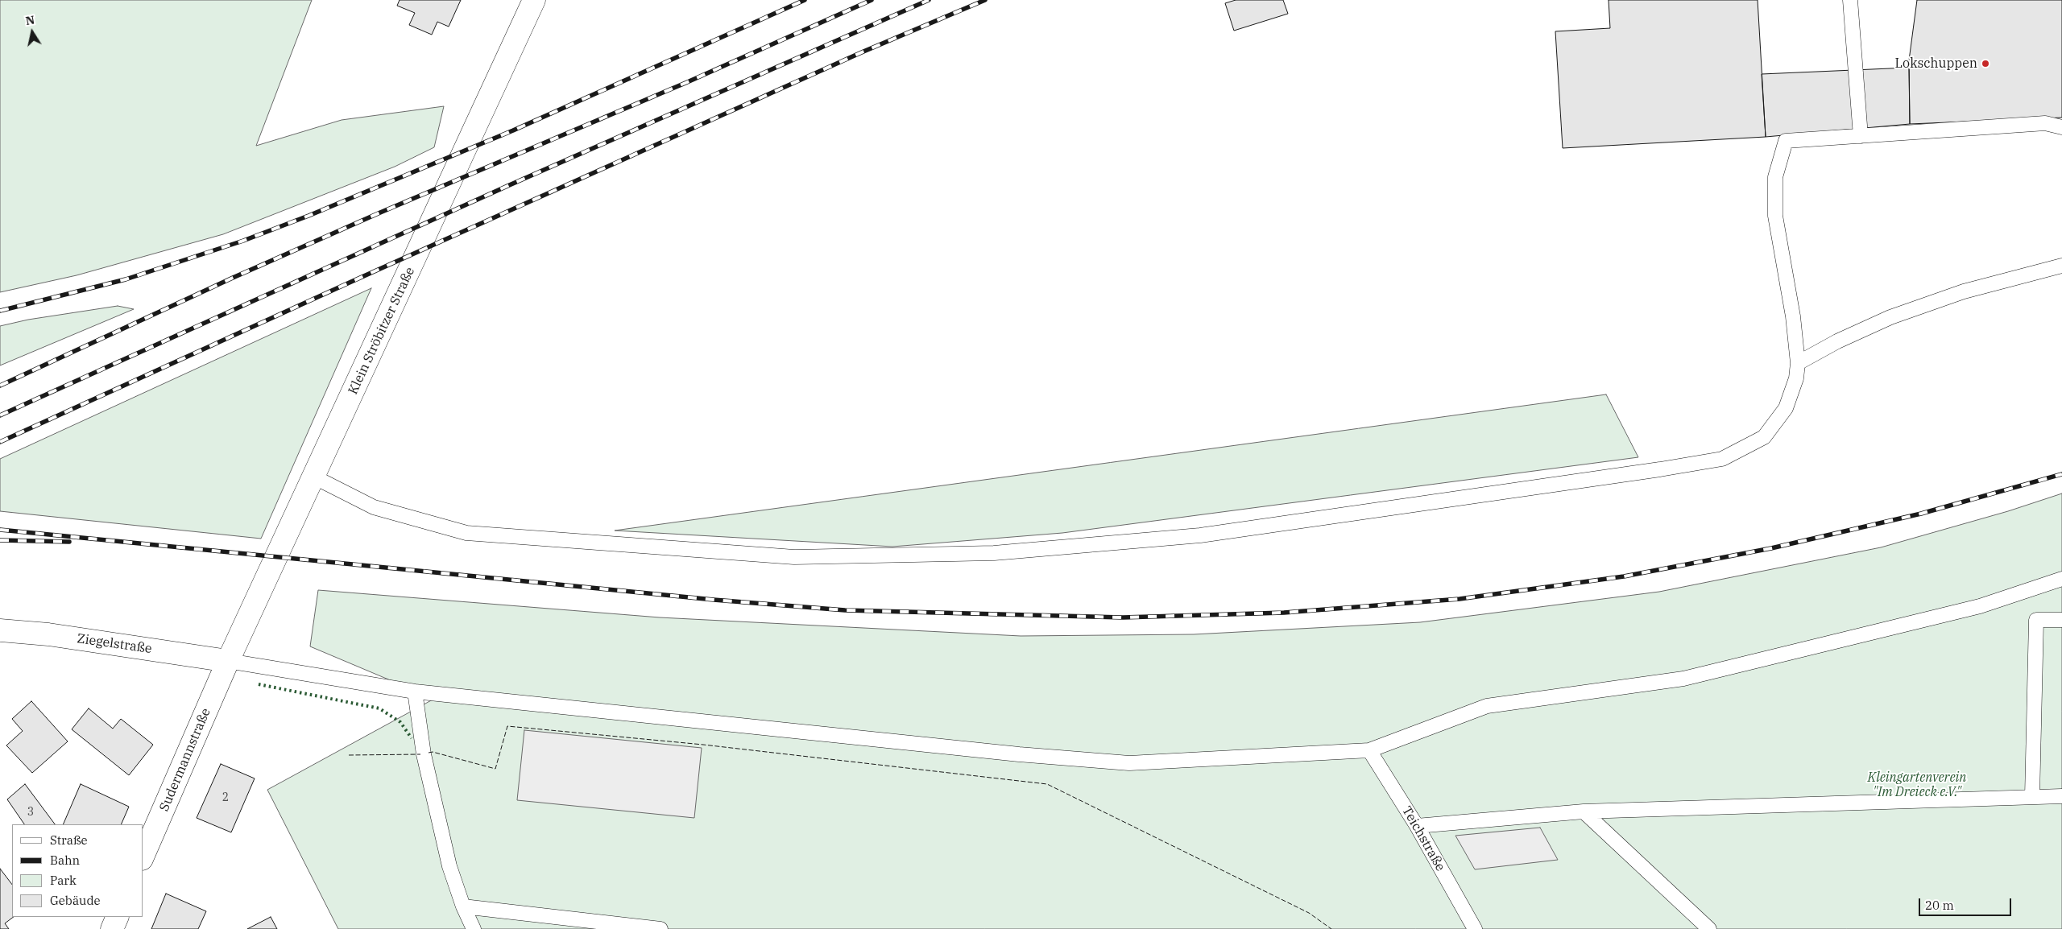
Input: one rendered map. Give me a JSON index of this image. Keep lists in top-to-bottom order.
{
  "streets": {
    "street": ["Klein Ströbitzer Straße", "Ziegelstraße", "Sudermannstraße"],
    "lane": ["Teichstraße"]
  },
  "crossings": [
    ["Klein Ströbitzer Straße", "Ziegelstraße"],
    ["Klein Ströbitzer Straße", "Sudermannstraße"],
    ["Ziegelstraße", "Sudermannstraße"]
  ],
  "parks": ["Kleingartenverein \"Im Dreieck e.V.\""],
  "places": ["Lokschuppen"],
  "house_numbers": ["2", "3"],
  "legend": [
    "Straße",
    "Bahn",
    "Park",
    "Gebäude"
  ],
  "scale_bar": "20 m",
  "north": "top"
}
